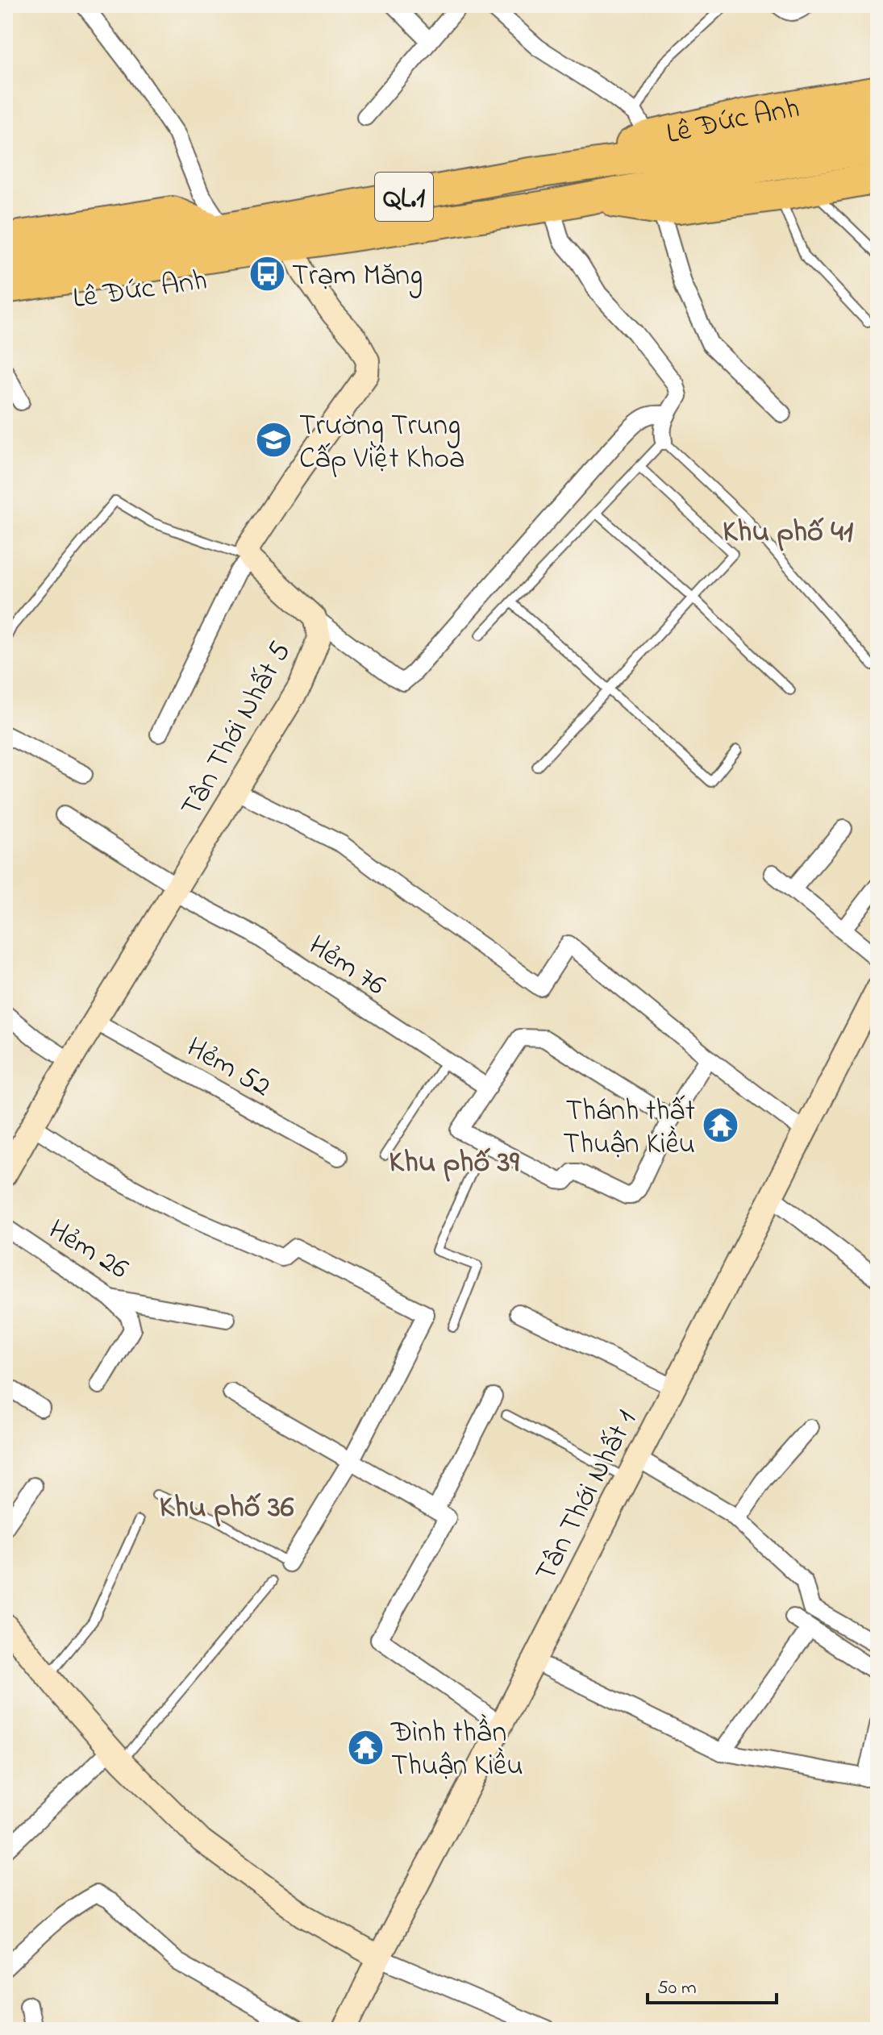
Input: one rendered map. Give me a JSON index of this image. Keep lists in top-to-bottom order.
{
  "streets": {
    "highway": ["Lê Đức Anh", "QL.1"],
    "street": [
      "Tân Thới Nhất 5",
      "Hẻm 76",
      "Hẻm 52",
      "Hẻm 26",
      "Tân Thới Nhất 1"
    ]
  },
  "crossings": [
    ["Lê Đức Anh", "QL.1"],
    ["Tân Thới Nhất 5", "Hẻm 76"],
    ["Tân Thới Nhất 5", "Hẻm 52"]
  ],
  "districts": ["Khu phố 41", "Khu phố 39", "Khu phố 36"],
  "places": {
    "bus stop": ["Trạm Măng"],
    "school or university": ["Trường Trung Cấp Việt Khoa"],
    "temple": ["Thánh thất Thuận Kiều", "Đình thần Thuận Kiều"]
  },
  "scale_bar": "50 m"
}
